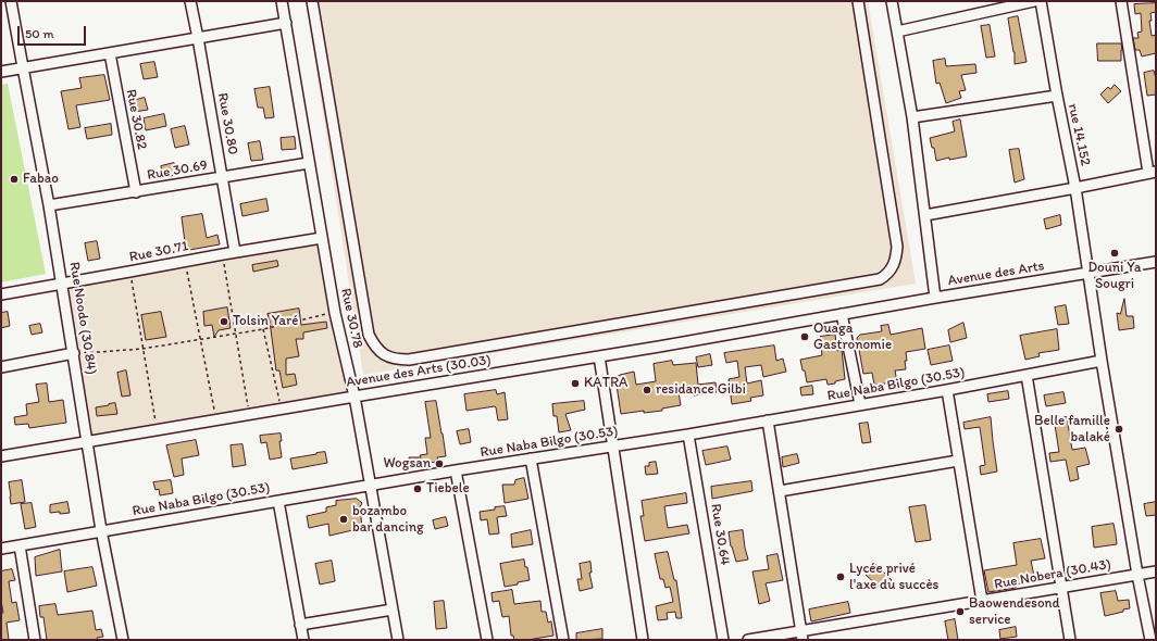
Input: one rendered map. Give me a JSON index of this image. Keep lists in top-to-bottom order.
{
  "streets": {
    "street": [
      "Rue 30.82",
      "Rue 30.80",
      "rue 14.152",
      "Rue 30.69",
      "Rue 30.71",
      "Avenue des Arts",
      "Rue Noodo (30.84)",
      "Rue 30.78",
      "Avenue des Arts (30.03)",
      "Rue Naba Bilgo (30.53)",
      "Rue 30.64",
      "Rue Nobera (30.43)"
    ]
  },
  "crossings": [
    ["Rue 30.82", "Rue 30.69"],
    ["Rue 30.80", "Rue 30.69"],
    ["Rue 30.80", "Rue 30.71"],
    ["rue 14.152", "Avenue des Arts"],
    ["rue 14.152", "Rue Naba Bilgo (30.53)"],
    ["rue 14.152", "Rue Nobera (30.43)"],
    ["Rue 30.69", "Rue Noodo (30.84)"],
    ["Rue 30.69", "Rue 30.78"],
    ["Rue 30.71", "Rue Noodo (30.84)"],
    ["Rue 30.71", "Rue 30.78"],
    ["Avenue des Arts", "Avenue des Arts (30.03)"],
    ["Rue Noodo (30.84)", "Avenue des Arts (30.03)"],
    ["Rue Noodo (30.84)", "Rue Naba Bilgo (30.53)"],
    ["Rue 30.78", "Avenue des Arts (30.03)"],
    ["Rue 30.78", "Rue Naba Bilgo (30.53)"],
    ["Rue Naba Bilgo (30.53)", "Rue 30.64"]
  ],
  "places": [
    "Fabao",
    "Douni Ya Sougri",
    "Tolsin Yaré",
    "Ouaga Gastronomie",
    "KATRA",
    "residance Gilbi",
    "Belle famille balaké",
    "Wogsan",
    "Tiebele",
    "bozambo bar dancing",
    "Lycée privé l'axe du succès",
    "Baowendesond service"
  ],
  "scale_bar": "50 m"
}
